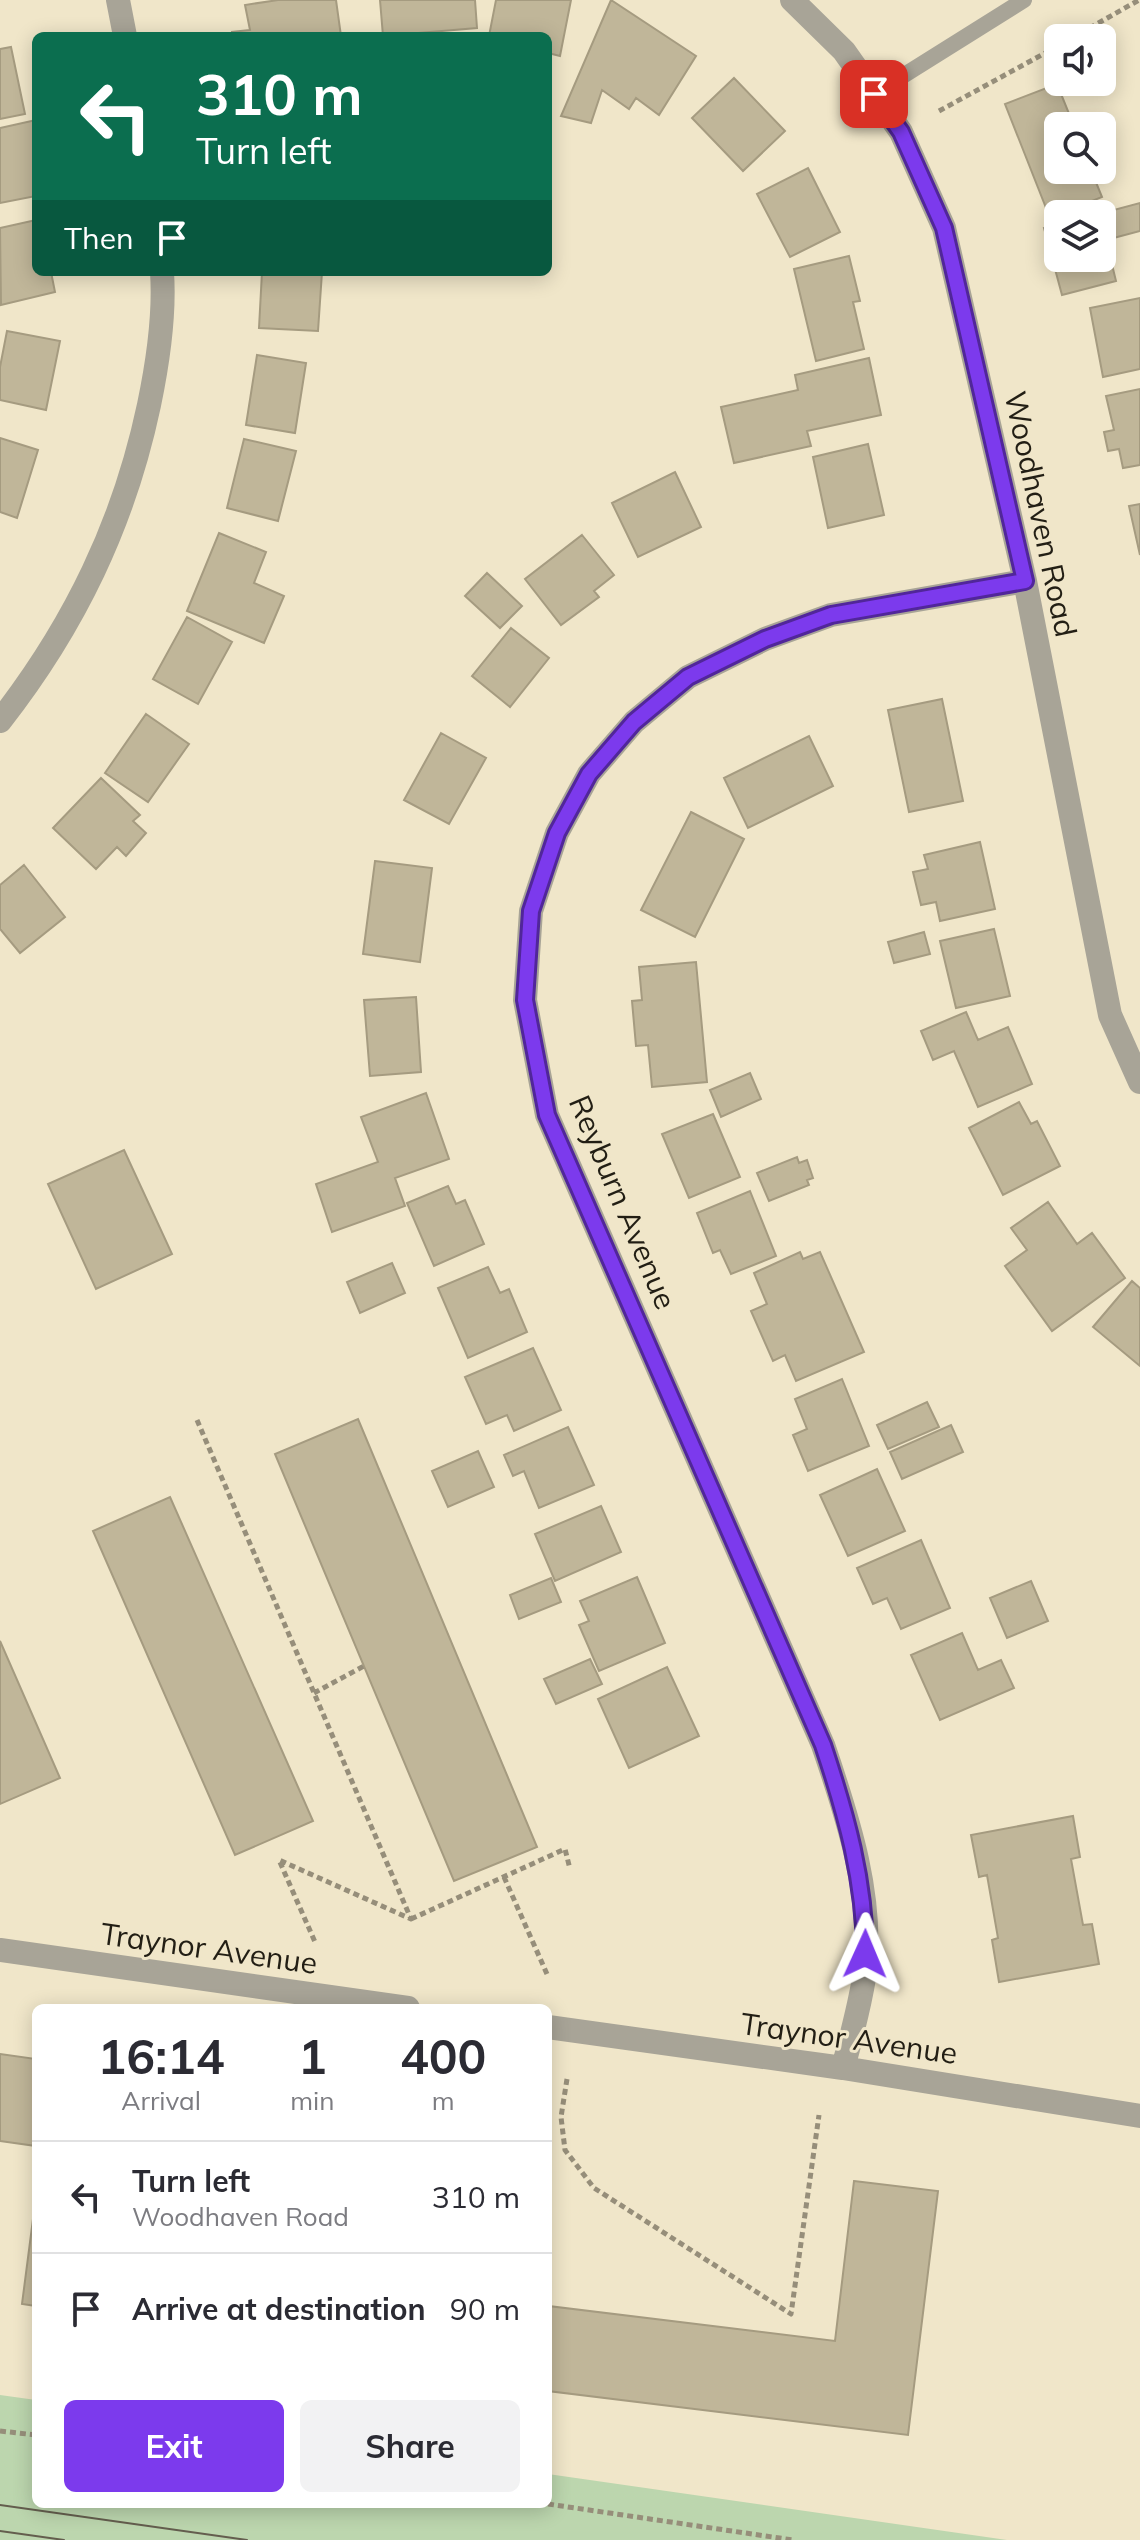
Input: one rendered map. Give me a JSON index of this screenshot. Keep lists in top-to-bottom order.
{
  "streets": {
    "street": ["Woodhaven Road", "Reyburn Avenue", "Traynor Avenue"]
  },
  "crossings": [
    ["Woodhaven Road", "Reyburn Avenue"],
    ["Reyburn Avenue", "Traynor Avenue"]
  ],
  "page": {
    "turn": ["310 m", "Turn left"],
    "then": "Then",
    "eta": [
      "16:14",
      "Arrival",
      "1",
      "min",
      "400",
      "m"
    ],
    "list": [
      {
        "name": "Turn left",
        "note": "Woodhaven Road",
        "value": "310 m"
      },
      {
        "name": "Arrive at destination",
        "value": "90 m"
      }
    ],
    "buttons": ["Exit", "Share"]
  }
}
